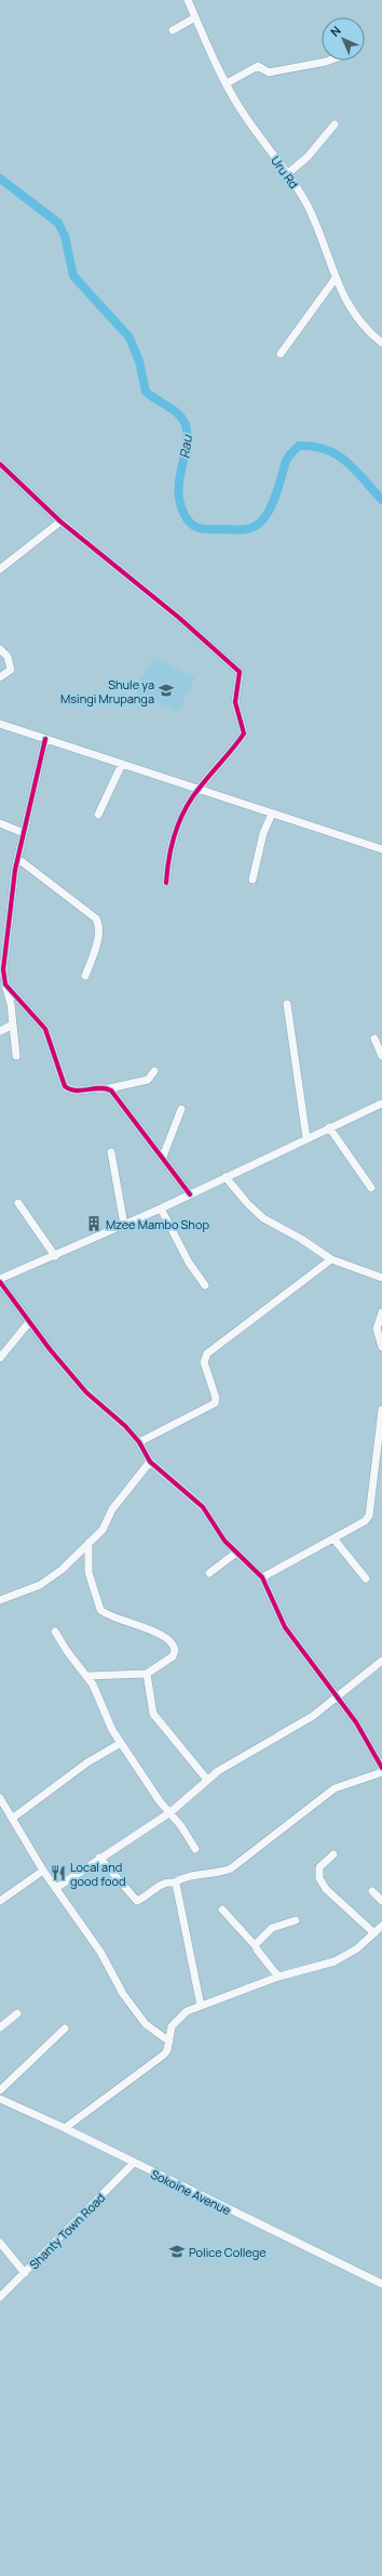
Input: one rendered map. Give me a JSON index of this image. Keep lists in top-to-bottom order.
{
  "streets": {
    "street": ["Uru Rd", "Sokoine Avenue", "Shanty Town Road"]
  },
  "crossings": [
    ["Sokoine Avenue", "Shanty Town Road"]
  ],
  "water": ["Rau"],
  "places": {
    "school or university": ["Shule ya Msingi Mrupanga", "Police College"],
    "building": ["Mzee Mambo Shop"],
    "restaurant": ["Local and good food"]
  },
  "north": "top left"
}
